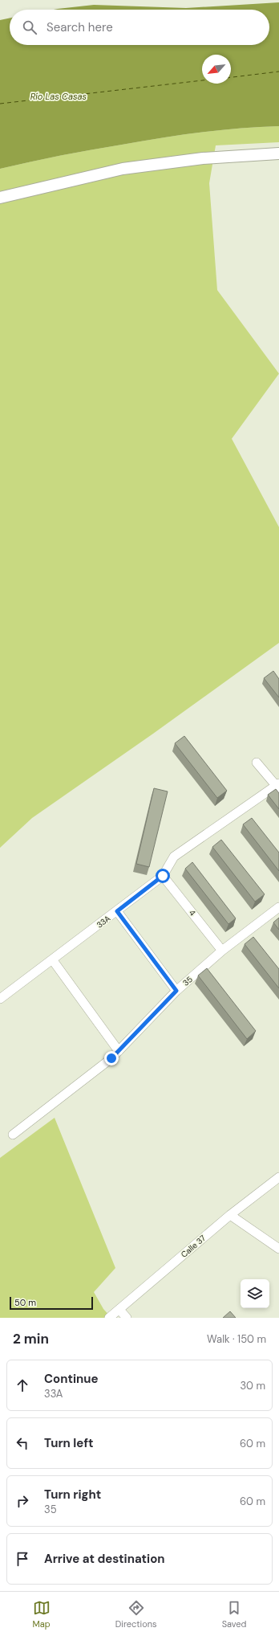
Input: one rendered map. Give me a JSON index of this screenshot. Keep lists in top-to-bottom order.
{
  "streets": {
    "street": [
      "4",
      "33A",
      "35",
      "Calle 37"
    ]
  },
  "crossings": [
    ["4", "33A"],
    ["4", "35"]
  ],
  "water": ["Río Las Casas"],
  "scale_bar": "50 m",
  "north": "bottom left",
  "page": {
    "search": "Search here",
    "scale": "50 m",
    "heading": ["2 min", "Walk · 150 m"],
    "list": [
      ["Continue", "33A", "30 m"],
      ["Turn left", "60 m"],
      ["Turn right", "35", "60 m"],
      "Arrive at destination"
    ],
    "nav": ["Map", "Directions", "Saved"]
  }
}
